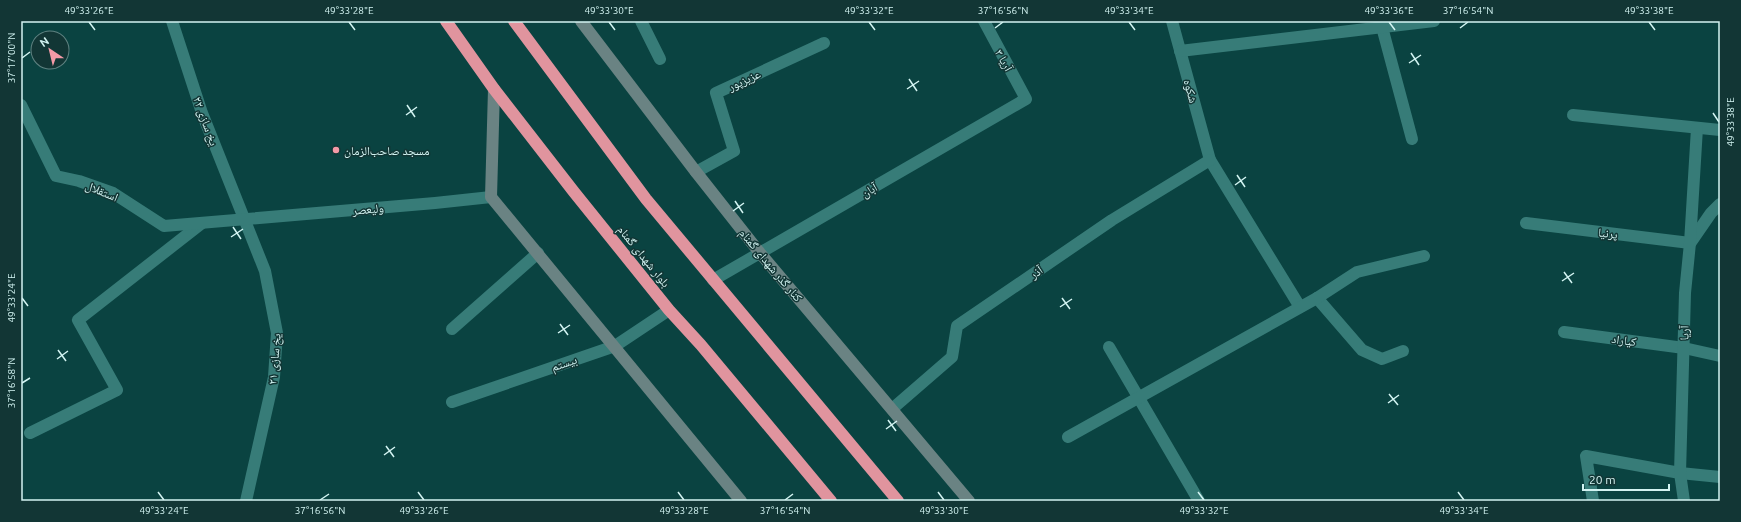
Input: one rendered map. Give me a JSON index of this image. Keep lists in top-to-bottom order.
{
  "streets": {
    "highway": ["بلوار شهدای گمنام"],
    "street": [
      "آریا ۳",
      "عزیزپور",
      "شکوه",
      "یخ سازی ۲۲",
      "آبان",
      "استقلال",
      "ولیعصر",
      "پرنیا",
      "کنار گذر شهدای گمنام",
      "آذر",
      "آریا",
      "کیاراد",
      "یخ سازی ۲۱",
      "بیستم"
    ]
  },
  "crossings": [
    ["آریا ۳", "آبان"],
    ["عزیزپور", "کنار گذر شهدای گمنام"],
    ["شکوه", "آذر"],
    ["یخ سازی ۲۲", "استقلال"],
    ["یخ سازی ۲۲", "ولیعصر"],
    ["یخ سازی ۲۲", "یخ سازی ۲۱"],
    ["آبان", "کنار گذر شهدای گمنام"],
    ["استقلال", "ولیعصر"],
    ["استقلال", "یخ سازی ۲۱"],
    ["ولیعصر", "یخ سازی ۲۱"],
    ["پرنیا", "آریا"],
    ["بلوار شهدای گمنام", "بیستم"],
    ["کنار گذر شهدای گمنام", "آذر"],
    ["آریا", "کیاراد"]
  ],
  "places": ["مسجد صاحب‌الزمان"],
  "scale_bar": "20 m",
  "north": "top left",
  "coordinates": [
    "49°33'26\"E",
    "49°33'28\"E",
    "49°33'30\"E",
    "49°33'32\"E",
    "37°16'56\"N",
    "49°33'34\"E",
    "49°33'36\"E",
    "37°16'54\"N",
    "49°33'38\"E",
    "37°17'00\"N",
    "49°33'24\"E",
    "37°16'58\"N"
  ]
}
